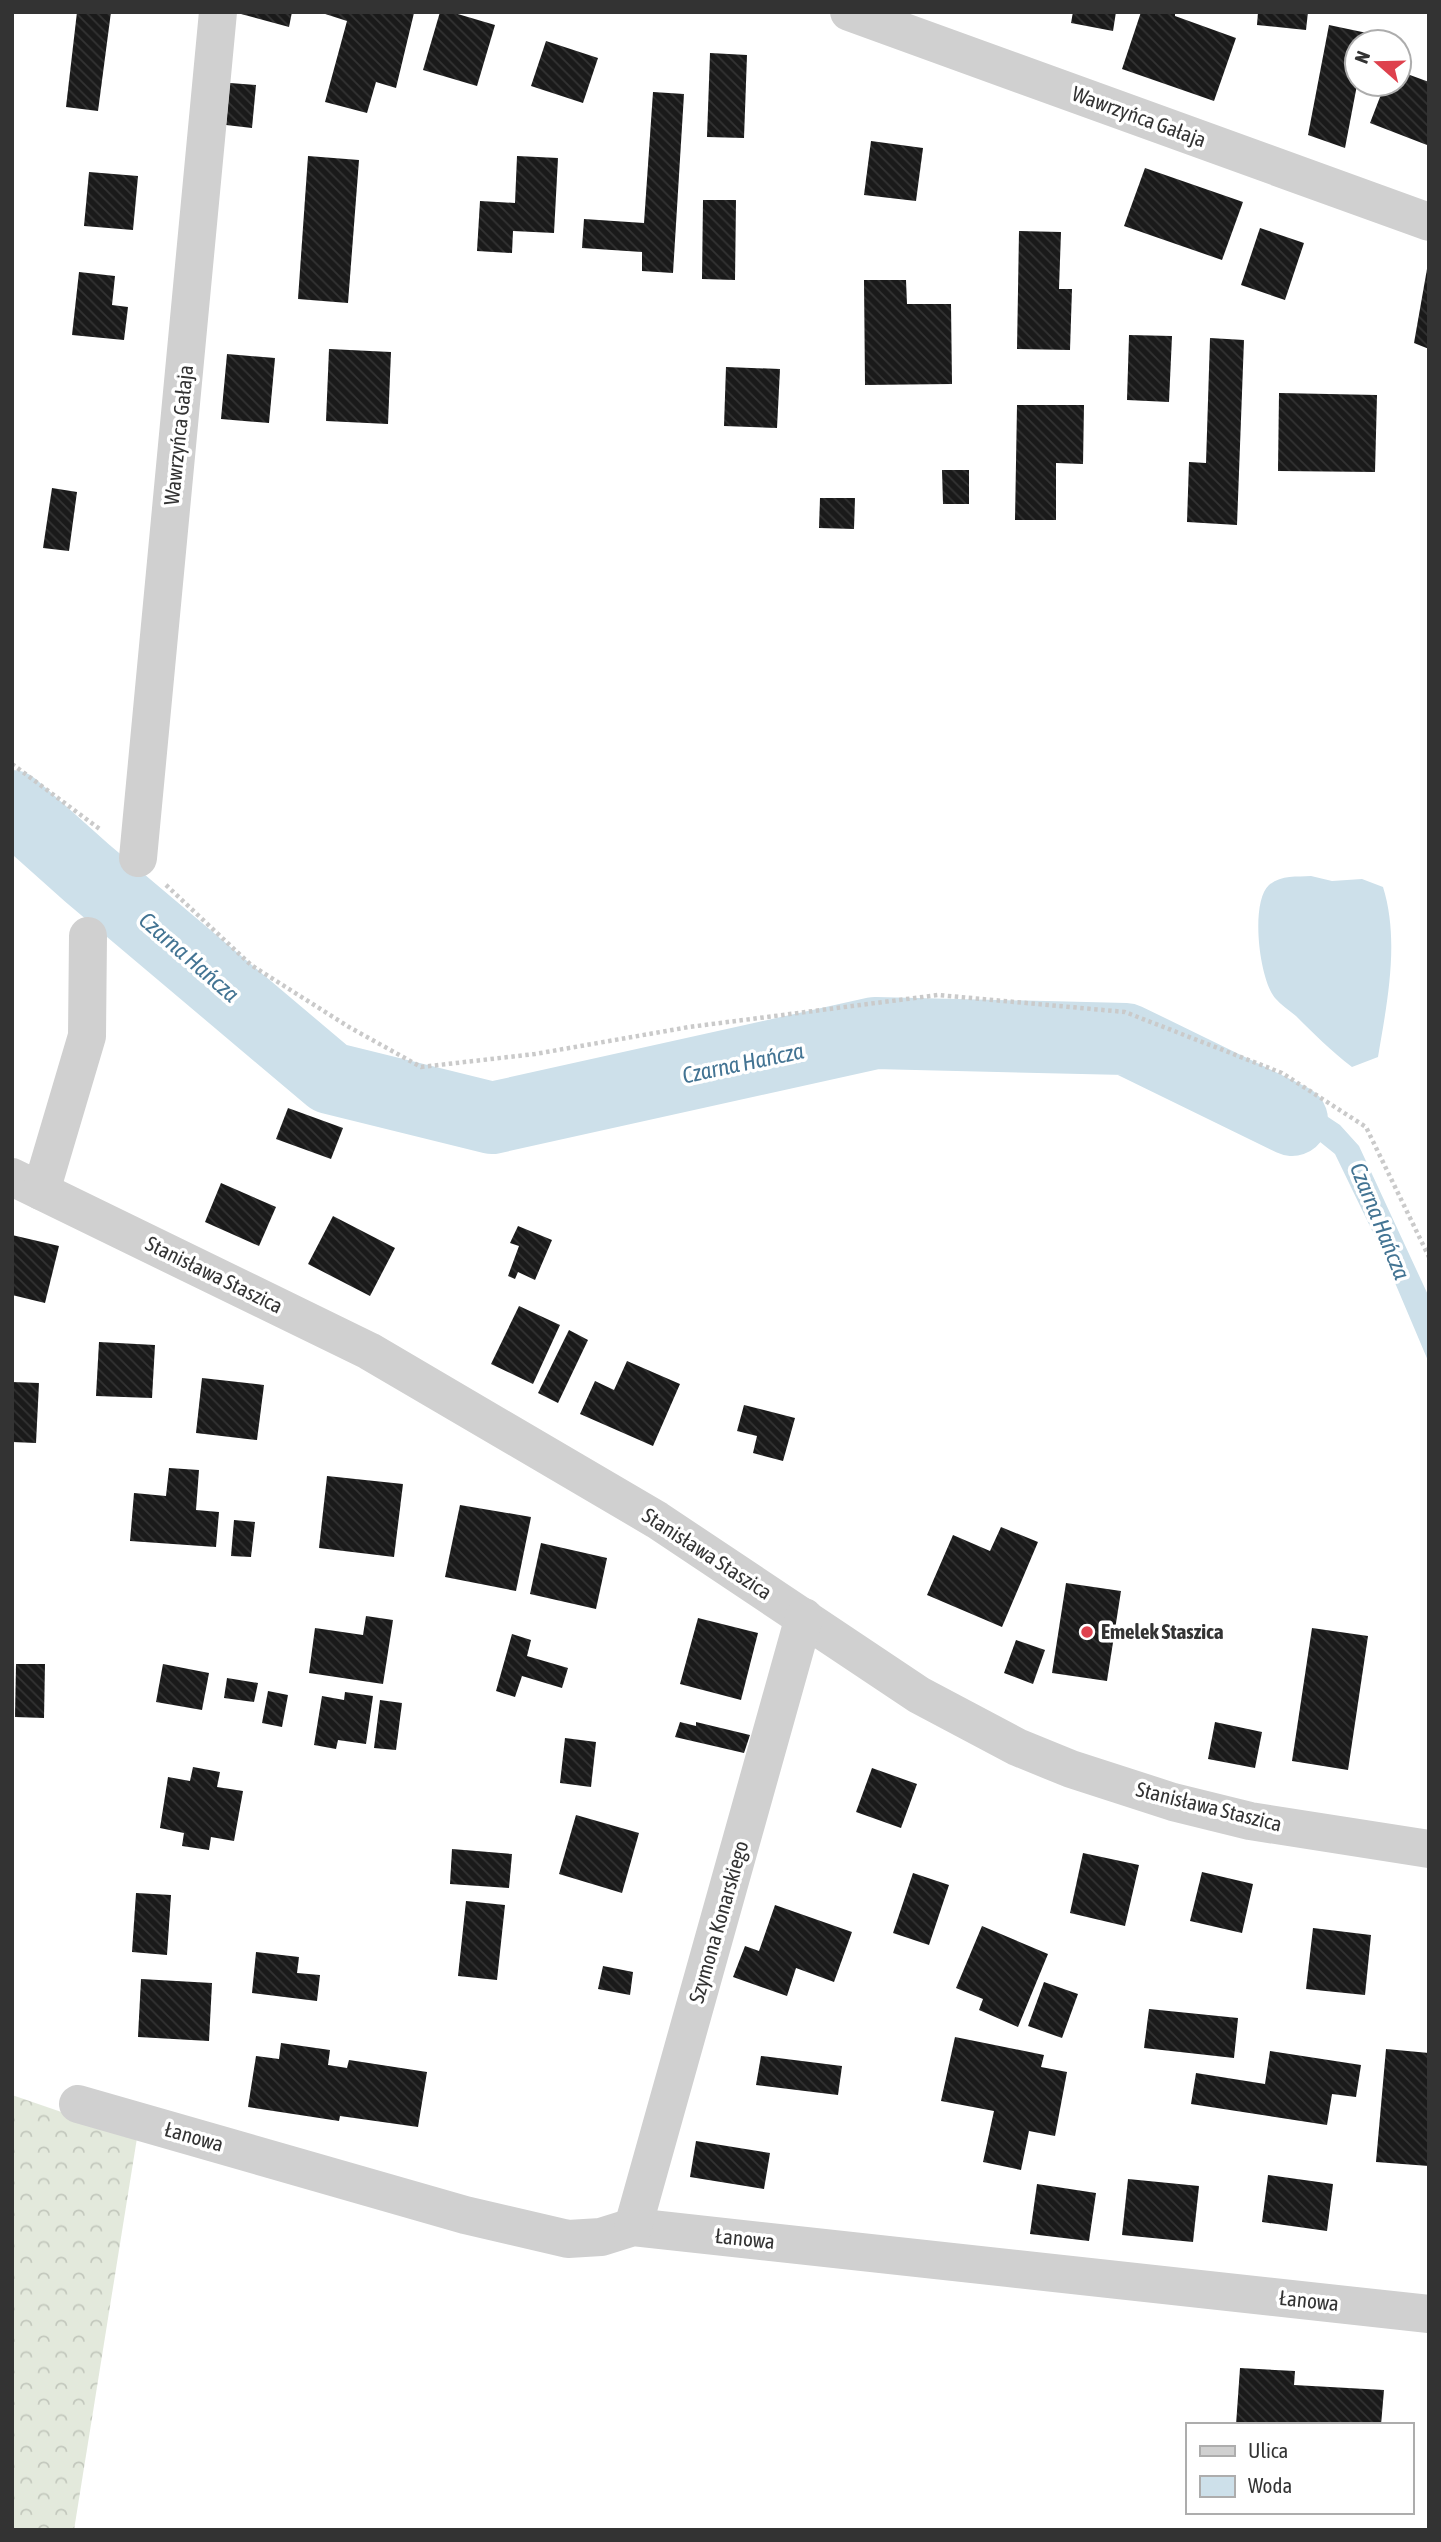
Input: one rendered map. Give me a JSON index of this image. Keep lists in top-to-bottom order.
{
  "streets": {
    "street": [
      "Wawrzyńca Gałaja",
      "Stanisława Staszica",
      "Szymona Konarskiego",
      "Łanowa"
    ]
  },
  "crossings": [
    ["Stanisława Staszica", "Szymona Konarskiego"],
    ["Szymona Konarskiego", "Łanowa"]
  ],
  "water": ["Czarna Hańcza"],
  "places": ["Emelek Staszica"],
  "legend": ["Ulica", "Woda"],
  "north": "left"
}
